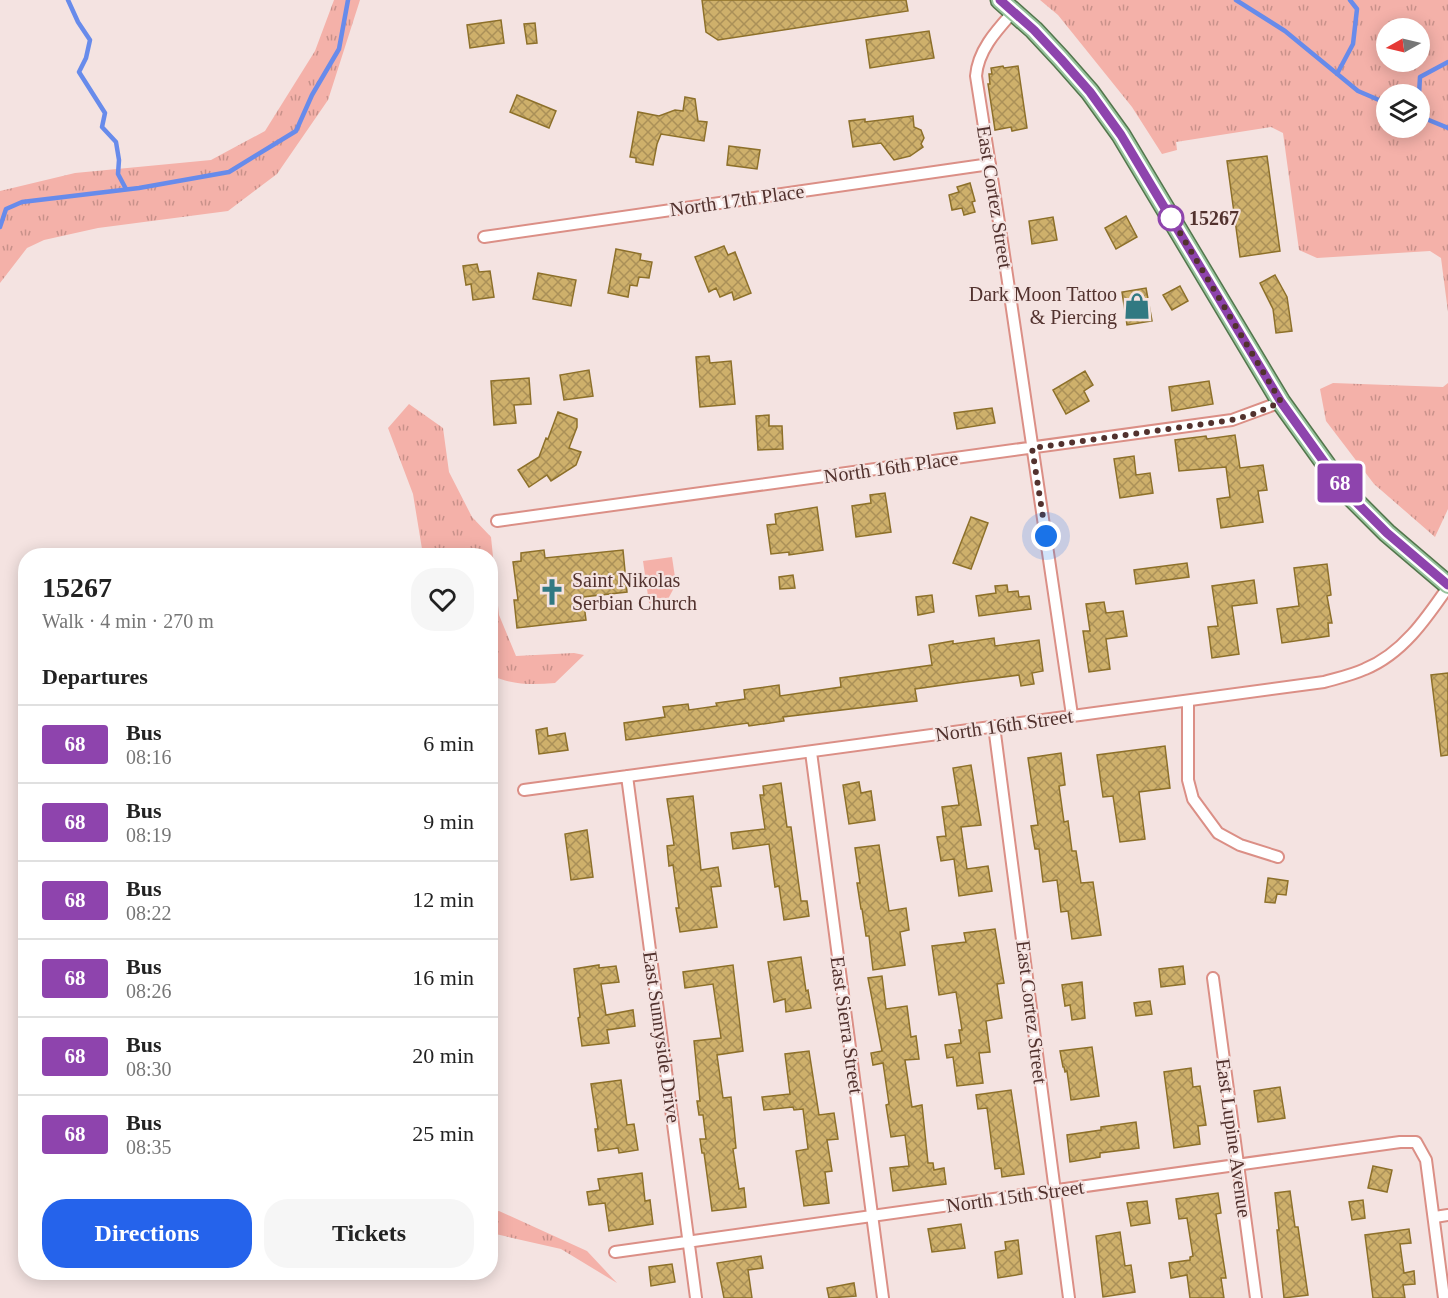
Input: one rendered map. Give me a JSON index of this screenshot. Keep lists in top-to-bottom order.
{
  "streets": {
    "street": [
      "East Cortez Street",
      "North 17th Place",
      "North 16th Place",
      "North 16th Street",
      "East Sierra Street",
      "East Sunnyside Drive",
      "East Lupine Avenue",
      "North 15th Street"
    ]
  },
  "crossings": [
    ["East Cortez Street", "North 17th Place"],
    ["East Cortez Street", "North 16th Place"],
    ["East Cortez Street", "North 16th Street"],
    ["East Cortez Street", "North 15th Street"],
    ["North 16th Street", "East Sierra Street"],
    ["North 16th Street", "East Sunnyside Drive"],
    ["East Sierra Street", "North 15th Street"],
    ["East Sunnyside Drive", "North 15th Street"],
    ["East Lupine Avenue", "North 15th Street"]
  ],
  "places": {
    "other": ["15267"],
    "shop": ["Dark Moon Tattoo & Piercing"],
    "church": ["Saint Nikolas Serbian Church"]
  },
  "lines": ["bus line 68"],
  "north": "left",
  "page": {
    "on_map": "68",
    "heading": [
      ["15267", "Walk · 4 min · 270 m"],
      "Departures"
    ],
    "list": [
      {
        "mark": "68",
        "name": "Bus",
        "note": "08:16",
        "value": "6 min"
      },
      {
        "mark": "68",
        "name": "Bus",
        "note": "08:19",
        "value": "9 min"
      },
      {
        "mark": "68",
        "name": "Bus",
        "note": "08:22",
        "value": "12 min"
      },
      {
        "mark": "68",
        "name": "Bus",
        "note": "08:26",
        "value": "16 min"
      },
      {
        "mark": "68",
        "name": "Bus",
        "note": "08:30",
        "value": "20 min"
      },
      {
        "mark": "68",
        "name": "Bus",
        "note": "08:35",
        "value": "25 min"
      }
    ],
    "buttons": ["Directions", "Tickets"]
  }
}
